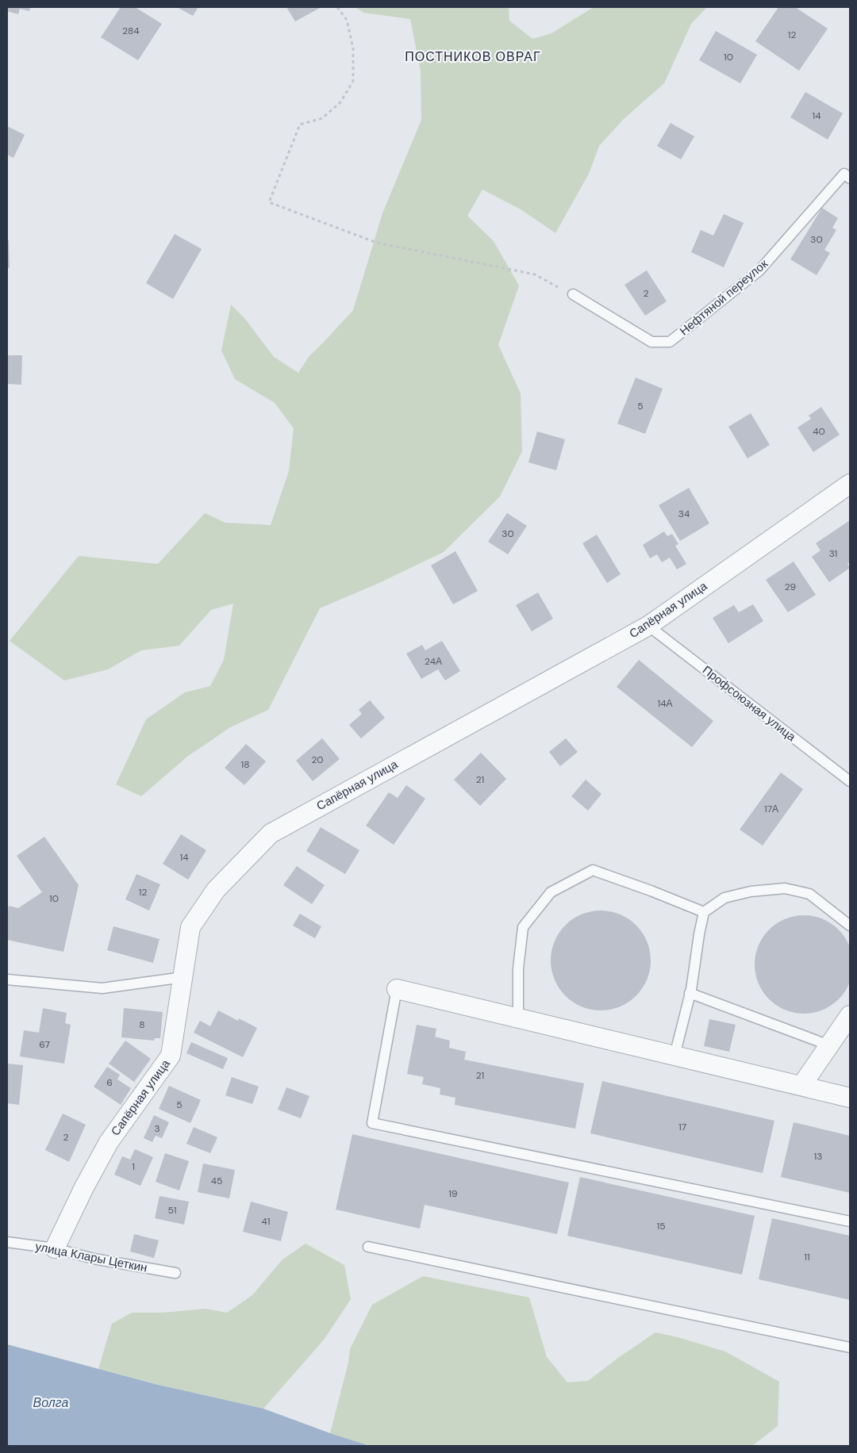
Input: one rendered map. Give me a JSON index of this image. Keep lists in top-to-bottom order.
{
  "streets": {
    "street": ["Сапёрная улица"],
    "lane": ["Нефтяной переулок", "Профсоюзная улица", "улица Клары Цеткин"]
  },
  "crossings": [
    ["Сапёрная улица", "Профсоюзная улица"],
    ["Сапёрная улица", "улица Клары Цеткин"]
  ],
  "districts": ["ПОСТНИКОВ ОВРАГ"],
  "water": ["Волга"],
  "house_numbers": [
    "284",
    "12",
    "10",
    "14",
    "30",
    "2",
    "5",
    "40",
    "34",
    "30",
    "31",
    "29",
    "24А",
    "14А",
    "20",
    "18",
    "21",
    "17А",
    "14",
    "12",
    "10",
    "8",
    "67",
    "21",
    "6",
    "5",
    "17",
    "3",
    "2",
    "13",
    "1",
    "45",
    "19",
    "51",
    "41",
    "15",
    "11"
  ]
}
